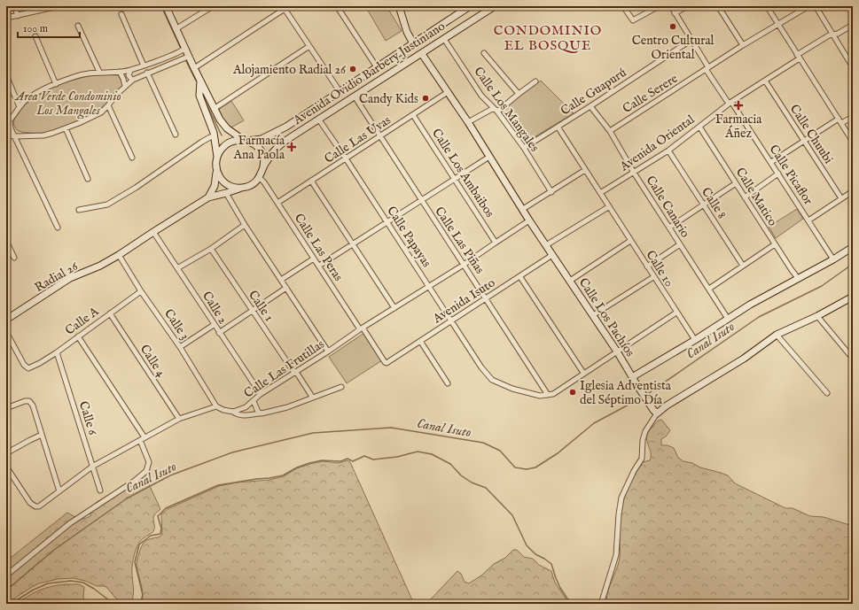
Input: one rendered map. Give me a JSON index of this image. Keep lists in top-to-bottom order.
{
  "streets": {
    "street": [
      "Avenida Ovidio Barbery Justiniano",
      "Calle Guapurú",
      "Calle Serere",
      "Calle Los Mangales",
      "Calle Chuubi",
      "Calle Las Uvas",
      "Avenida Oriental",
      "Calle Los Ambaibos",
      "Calle Picaflor",
      "Calle Matico",
      "Calle 8",
      "Calle Canario",
      "Calle Papayas",
      "Calle Las Piñas",
      "Calle Las Peras",
      "Calle 10",
      "Radial 26",
      "Avenida Isuto",
      "Calle 1",
      "Calle 2",
      "Calle Los Pachíos",
      "Calle A",
      "Calle 3",
      "Calle 4",
      "Calle Las Frutillas",
      "Calle 6"
    ]
  },
  "crossings": [
    ["Avenida Ovidio Barbery Justiniano", "Calle Los Mangales"],
    ["Avenida Ovidio Barbery Justiniano", "Calle Papayas"],
    ["Avenida Ovidio Barbery Justiniano", "Calle Las Piñas"],
    ["Avenida Ovidio Barbery Justiniano", "Calle Las Peras"],
    ["Avenida Ovidio Barbery Justiniano", "Calle Los Pachíos"],
    ["Calle Guapurú", "Calle Los Mangales"],
    ["Calle Guapurú", "Calle Picaflor"],
    ["Calle Guapurú", "Calle Canario"],
    ["Calle Serere", "Calle Picaflor"],
    ["Calle Serere", "Calle Canario"],
    ["Calle Chuubi", "Avenida Oriental"],
    ["Calle Las Uvas", "Calle Los Ambaibos"],
    ["Calle Las Uvas", "Calle Papayas"],
    ["Calle Las Uvas", "Calle Las Piñas"],
    ["Calle Las Uvas", "Calle Las Peras"],
    ["Calle Las Uvas", "Calle Los Pachíos"],
    ["Avenida Oriental", "Calle Picaflor"],
    ["Avenida Oriental", "Calle Matico"],
    ["Avenida Oriental", "Calle 8"],
    ["Avenida Oriental", "Calle Canario"],
    ["Calle Los Ambaibos", "Calle Las Frutillas"],
    ["Calle Papayas", "Calle Las Piñas"],
    ["Calle Papayas", "Avenida Isuto"],
    ["Calle Papayas", "Calle Las Frutillas"],
    ["Calle Las Piñas", "Avenida Isuto"],
    ["Calle Las Piñas", "Calle Las Frutillas"],
    ["Calle Las Peras", "Avenida Isuto"],
    ["Calle Las Peras", "Calle Las Frutillas"],
    ["Radial 26", "Calle 3"],
    ["Avenida Isuto", "Calle Los Pachíos"],
    ["Calle 1", "Calle Las Frutillas"],
    ["Calle 2", "Calle Las Frutillas"],
    ["Calle Los Pachíos", "Calle Las Frutillas"],
    ["Calle A", "Calle 3"],
    ["Calle A", "Calle 4"],
    ["Calle A", "Calle 6"]
  ],
  "districts": ["CONDOMINIO EL BOSQUE"],
  "water": ["Canal Isuto"],
  "parks": ["Area Verde Condominio Los Mangales"],
  "places": {
    "other": [
      "Centro Cultural Oriental",
      "Alojamiento Radial 26",
      "Candy Kids",
      "Iglesia Adventista del Séptimo Día"
    ],
    "health": ["Farmacia Áñez", "Farmacía Ana Paola"]
  },
  "scale_bar": "100 m"
}
